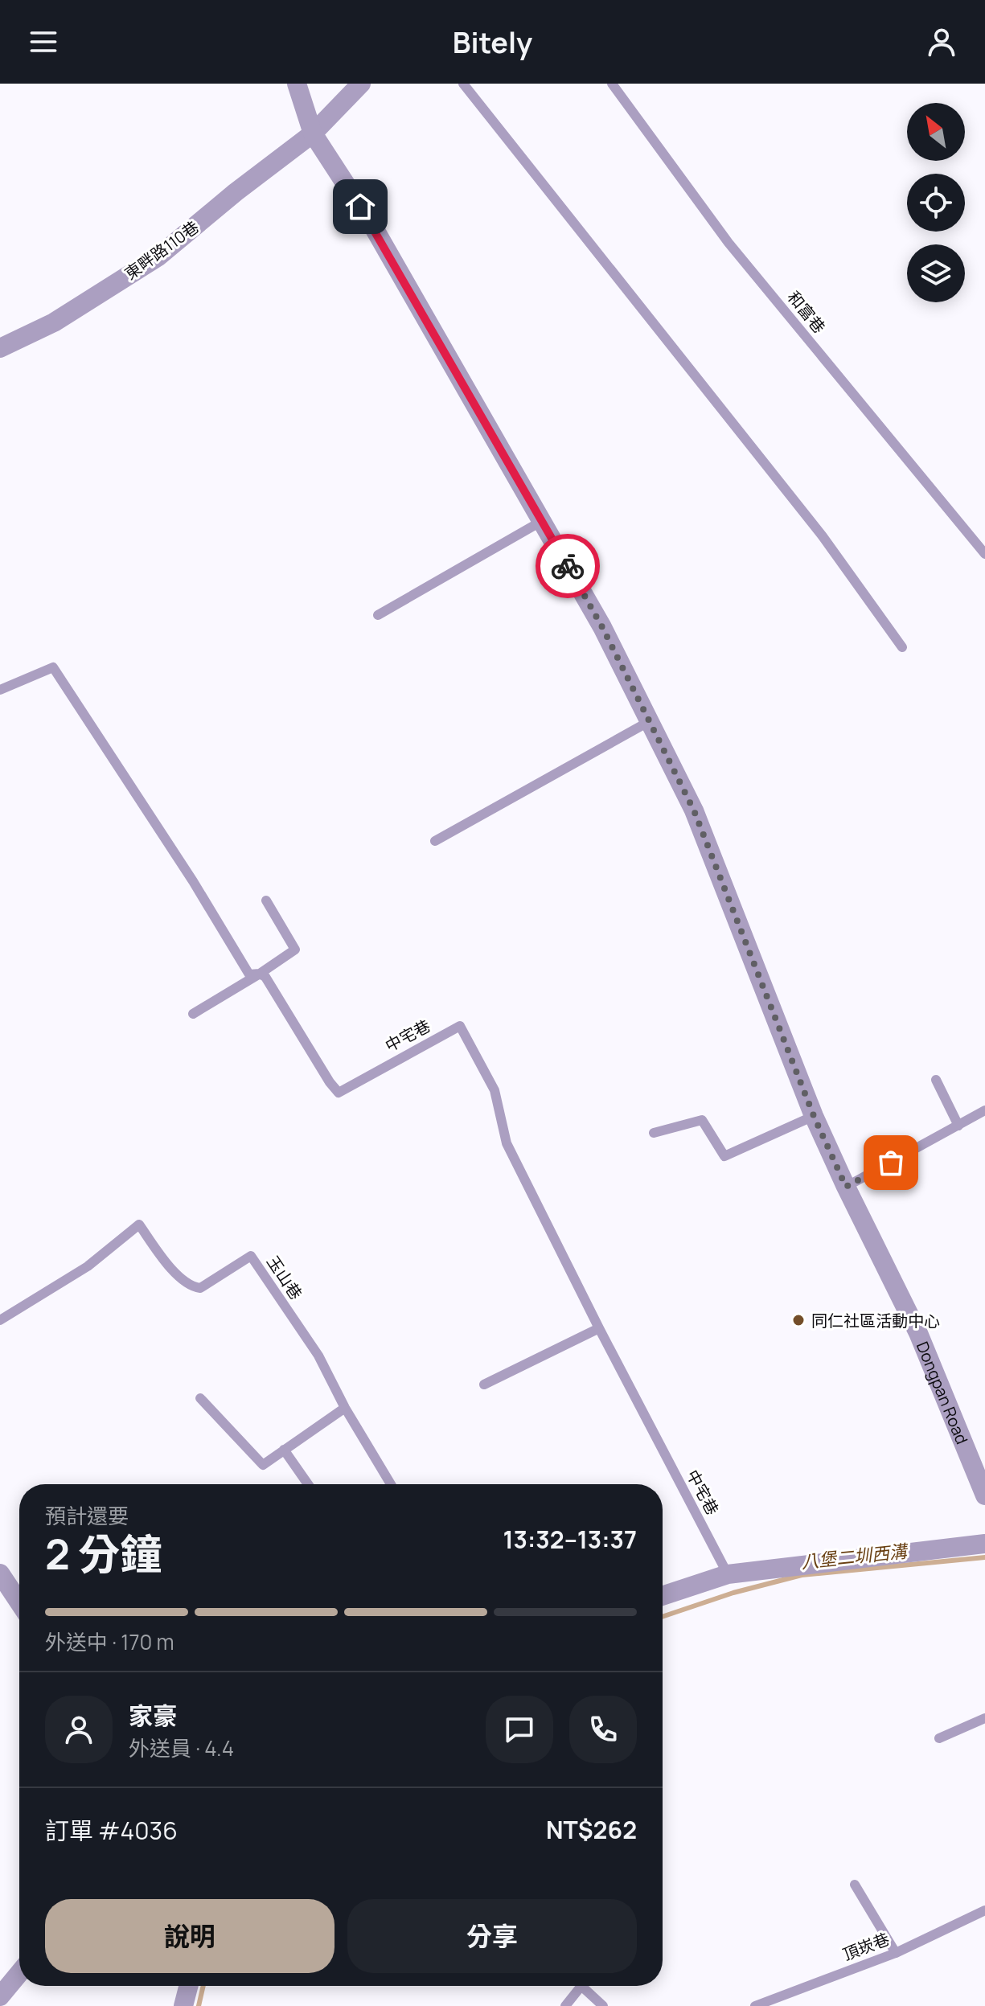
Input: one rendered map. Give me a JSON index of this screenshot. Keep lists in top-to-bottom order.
{
  "streets": {
    "street": ["東畔路110巷", "Dongpan Road"],
    "lane": [
      "和富巷",
      "中宅巷",
      "玉山巷",
      "頂崁巷"
    ]
  },
  "crossings": [
    ["東畔路110巷", "Dongpan Road"]
  ],
  "water": ["八堡二圳西溝"],
  "places": ["同仁社區活動中心"],
  "north": "top left",
  "page": {
    "header": "Bitely",
    "heading": ["2 分鐘", "預計還要", "13:32–13:37"],
    "panel": [
      "家豪",
      "外送員 · 4.4",
      "訂單 #4036",
      "NT$262"
    ],
    "bar": "外送中 · 170 m",
    "buttons": ["說明", "分享"]
  }
}
